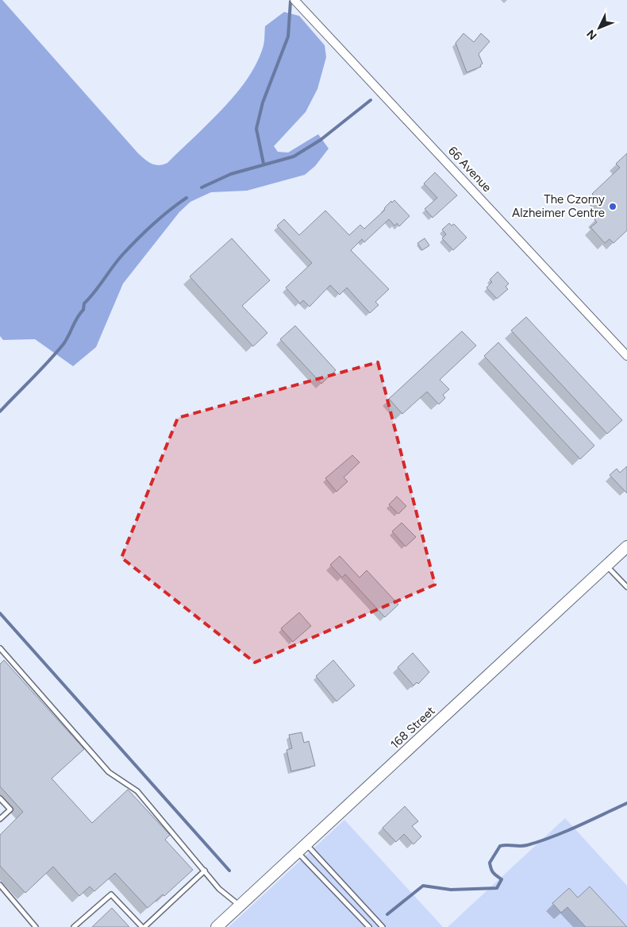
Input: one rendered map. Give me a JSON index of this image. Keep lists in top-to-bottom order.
{
  "streets": {
    "main road": ["168 Street"],
    "street": ["66 Avenue"]
  },
  "places": ["The Czorny Alzheimer Centre"],
  "north": "bottom left"
}
